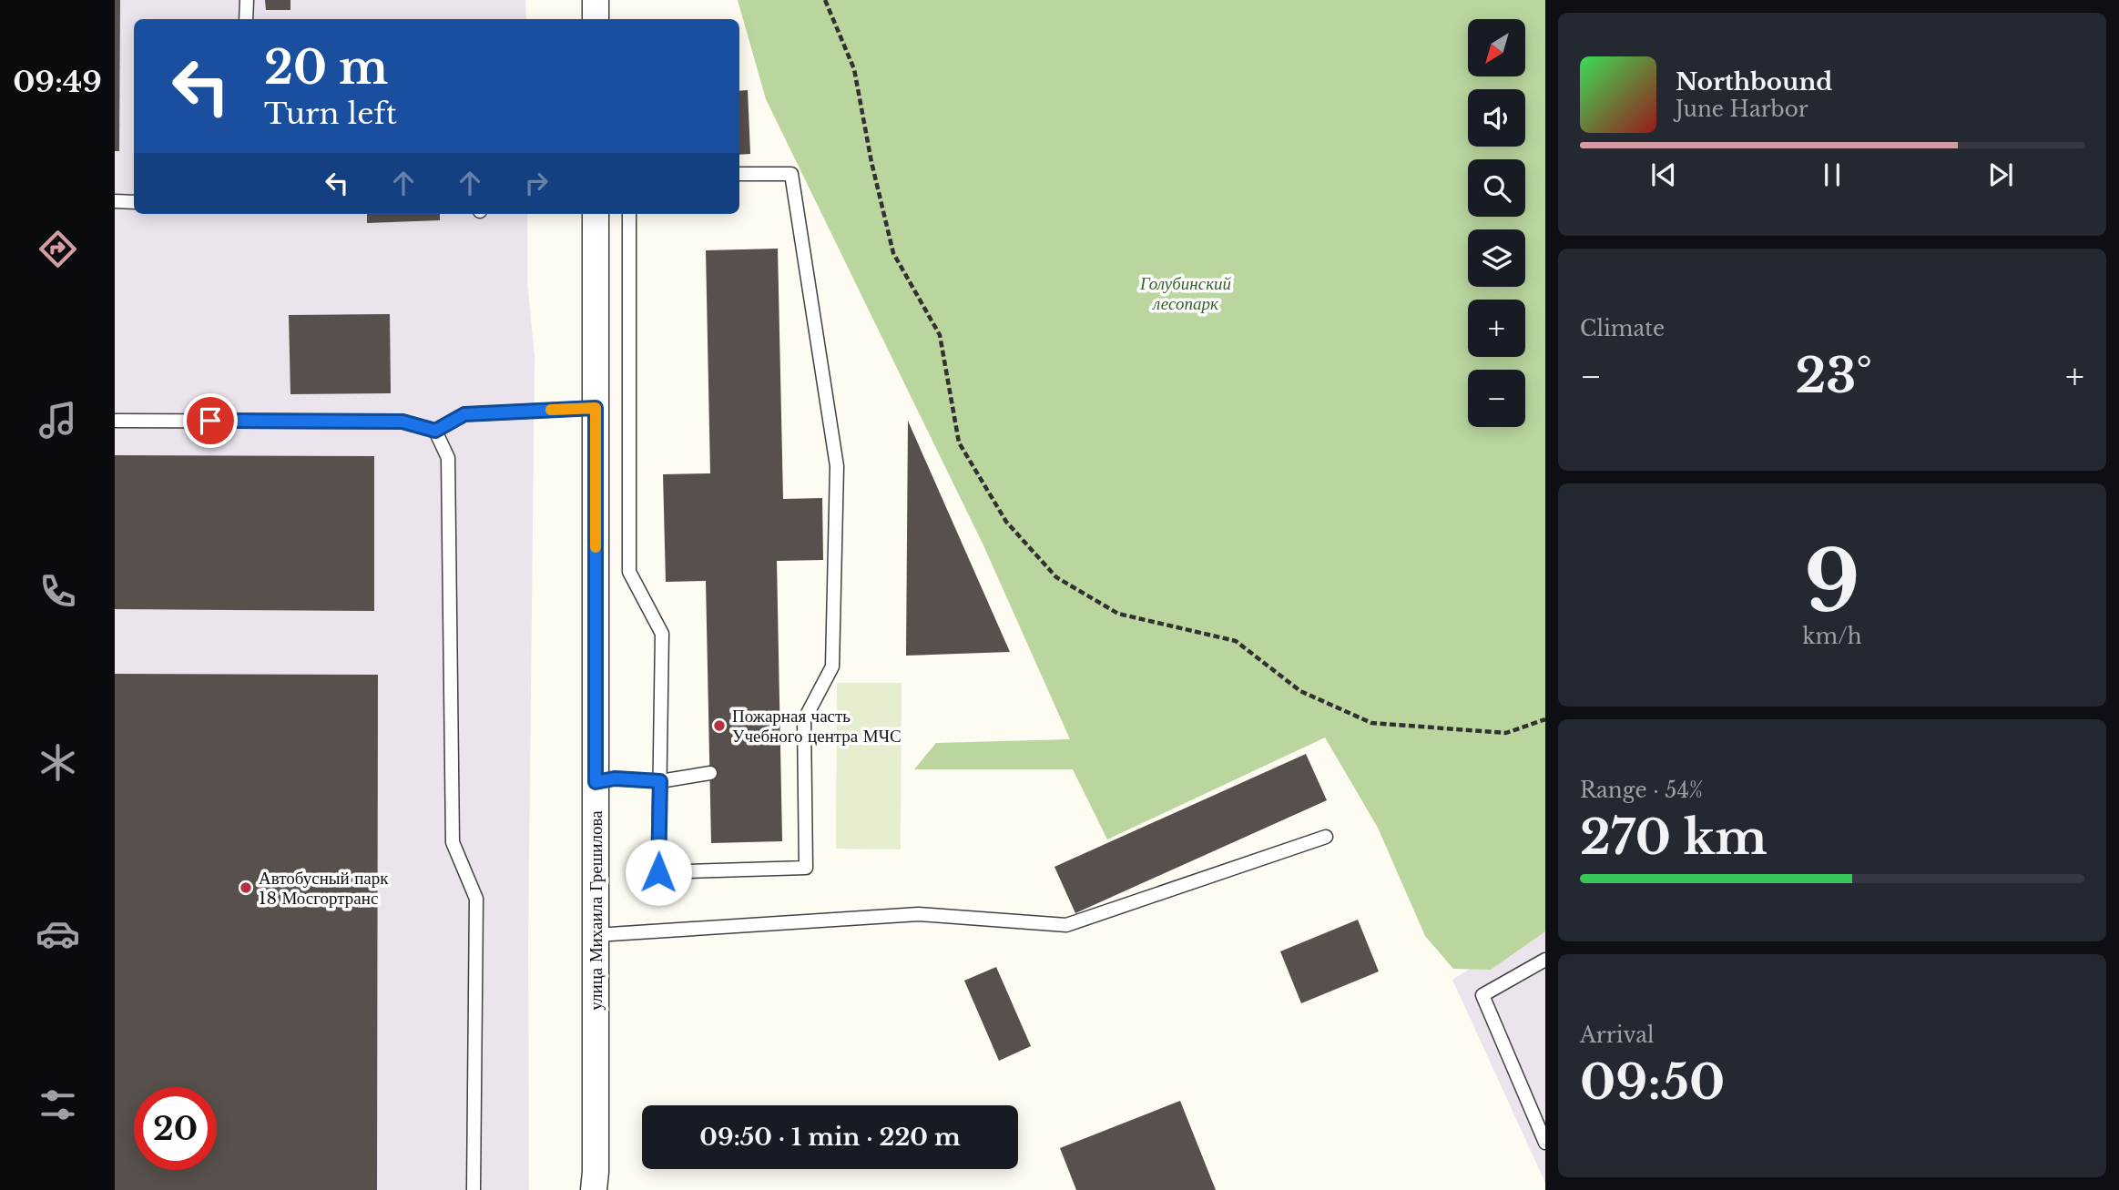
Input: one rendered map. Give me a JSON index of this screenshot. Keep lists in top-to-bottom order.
{
  "streets": {
    "street": ["улица Михаила Грешилова"]
  },
  "parks": ["Голубинский лесопарк"],
  "places": ["Пожарная часть Учебного центра МЧС", "Автобусный парк 18 Мосгортранс"],
  "north": "bottom left",
  "page": {
    "tabs": "09:49",
    "map_buttons": ["+", "−"],
    "turn": ["20 m", "Turn left"],
    "song": ["Northbound", "June Harbor"],
    "tile": [
      "Climate",
      ["9", "km/h"],
      ["Range · 54%", "270 km"],
      ["Arrival", "09:50"]
    ],
    "heat": ["−", "23°", "+"],
    "limit": "20",
    "trip": "09:50 · 1 min · 220 m"
  }
}
